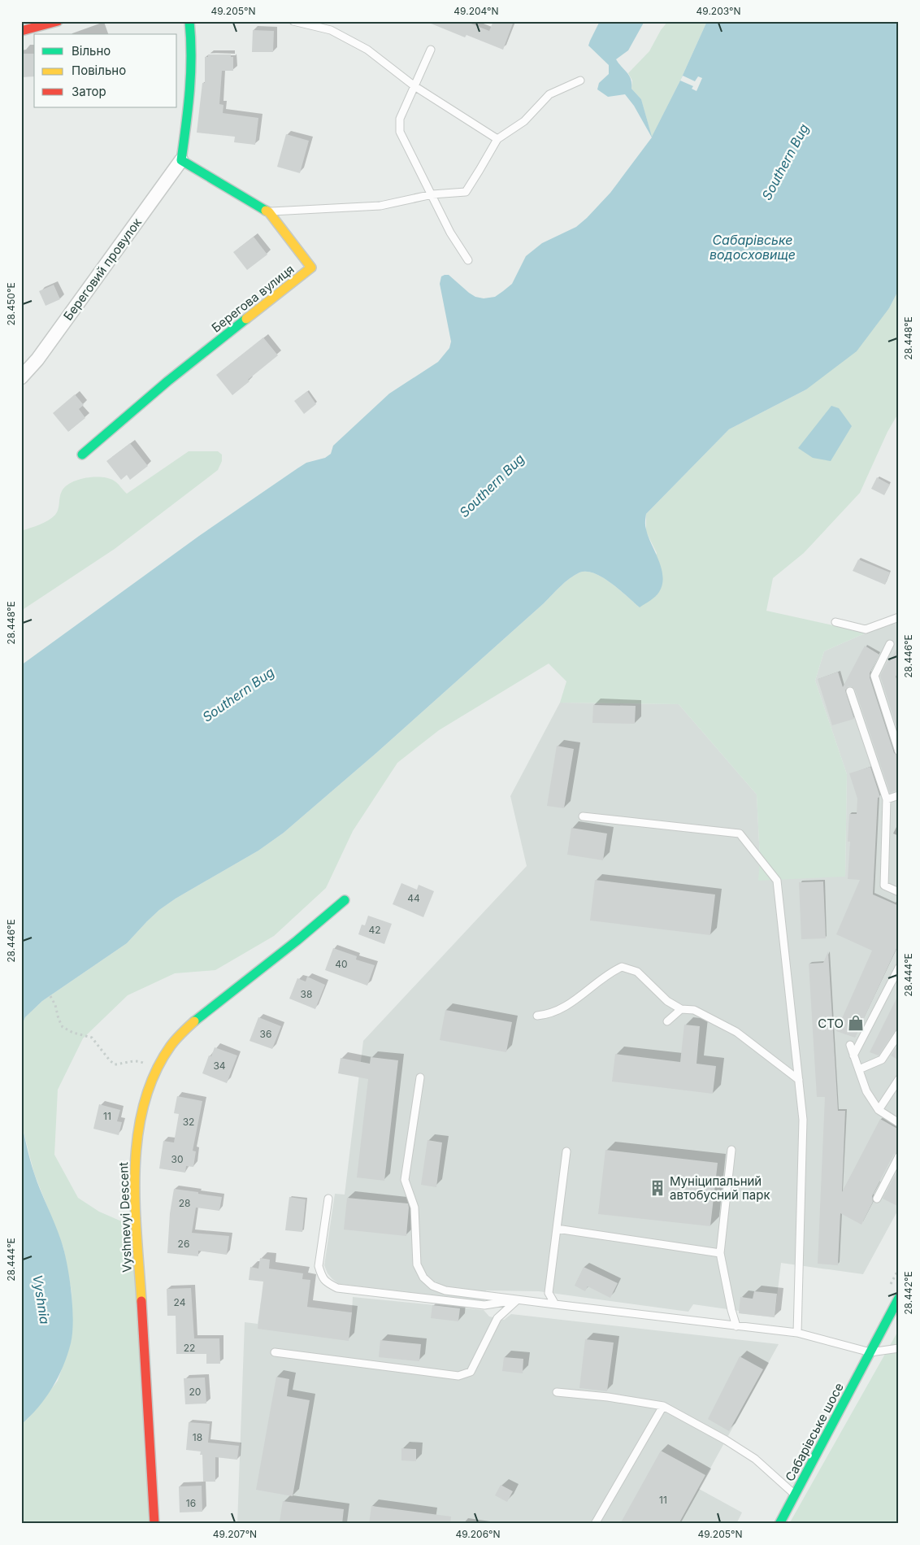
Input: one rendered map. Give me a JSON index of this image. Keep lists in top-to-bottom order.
{
  "streets": {
    "street": [
      "Береговий провулок",
      "Берегова вулиця",
      "Vyshnevyi Descent",
      "Сабарівське шосе"
    ]
  },
  "crossings": [
    ["Береговий провулок", "Берегова вулиця"]
  ],
  "water": ["Southern Bug", "Сабарівське водосховище", "Vyshnia"],
  "places": {
    "shop": ["СТО"],
    "building": ["Муніципальний автобусний парк"]
  },
  "house_numbers": [
    "44",
    "42",
    "40",
    "38",
    "36",
    "34",
    "11",
    "32",
    "30",
    "28",
    "26",
    "24",
    "22",
    "20",
    "18",
    "11",
    "16"
  ],
  "legend": ["Вільно", "Повільно", "Затор"],
  "coordinates": [
    "49.205°N",
    "49.204°N",
    "49.203°N",
    "28.450°E",
    "28.448°E",
    "28.446°E",
    "28.444°E",
    "28.442°E",
    "49.207°N",
    "49.206°N"
  ]
}
